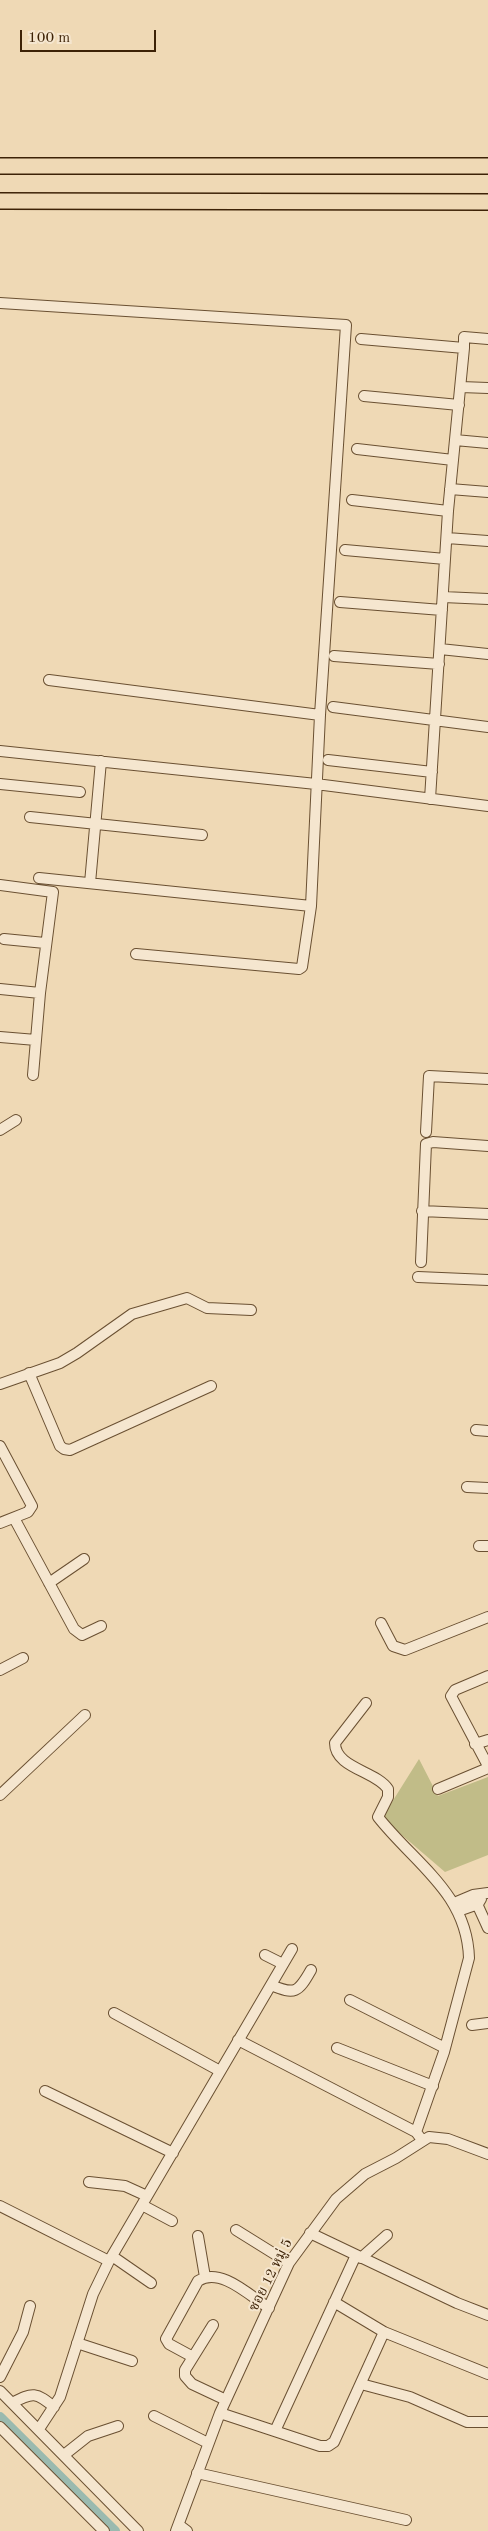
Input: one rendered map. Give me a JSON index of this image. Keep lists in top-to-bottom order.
{
  "streets": {
    "street": ["ซอย 12 หมู่ 5"]
  },
  "scale_bar": "100 m"
}
